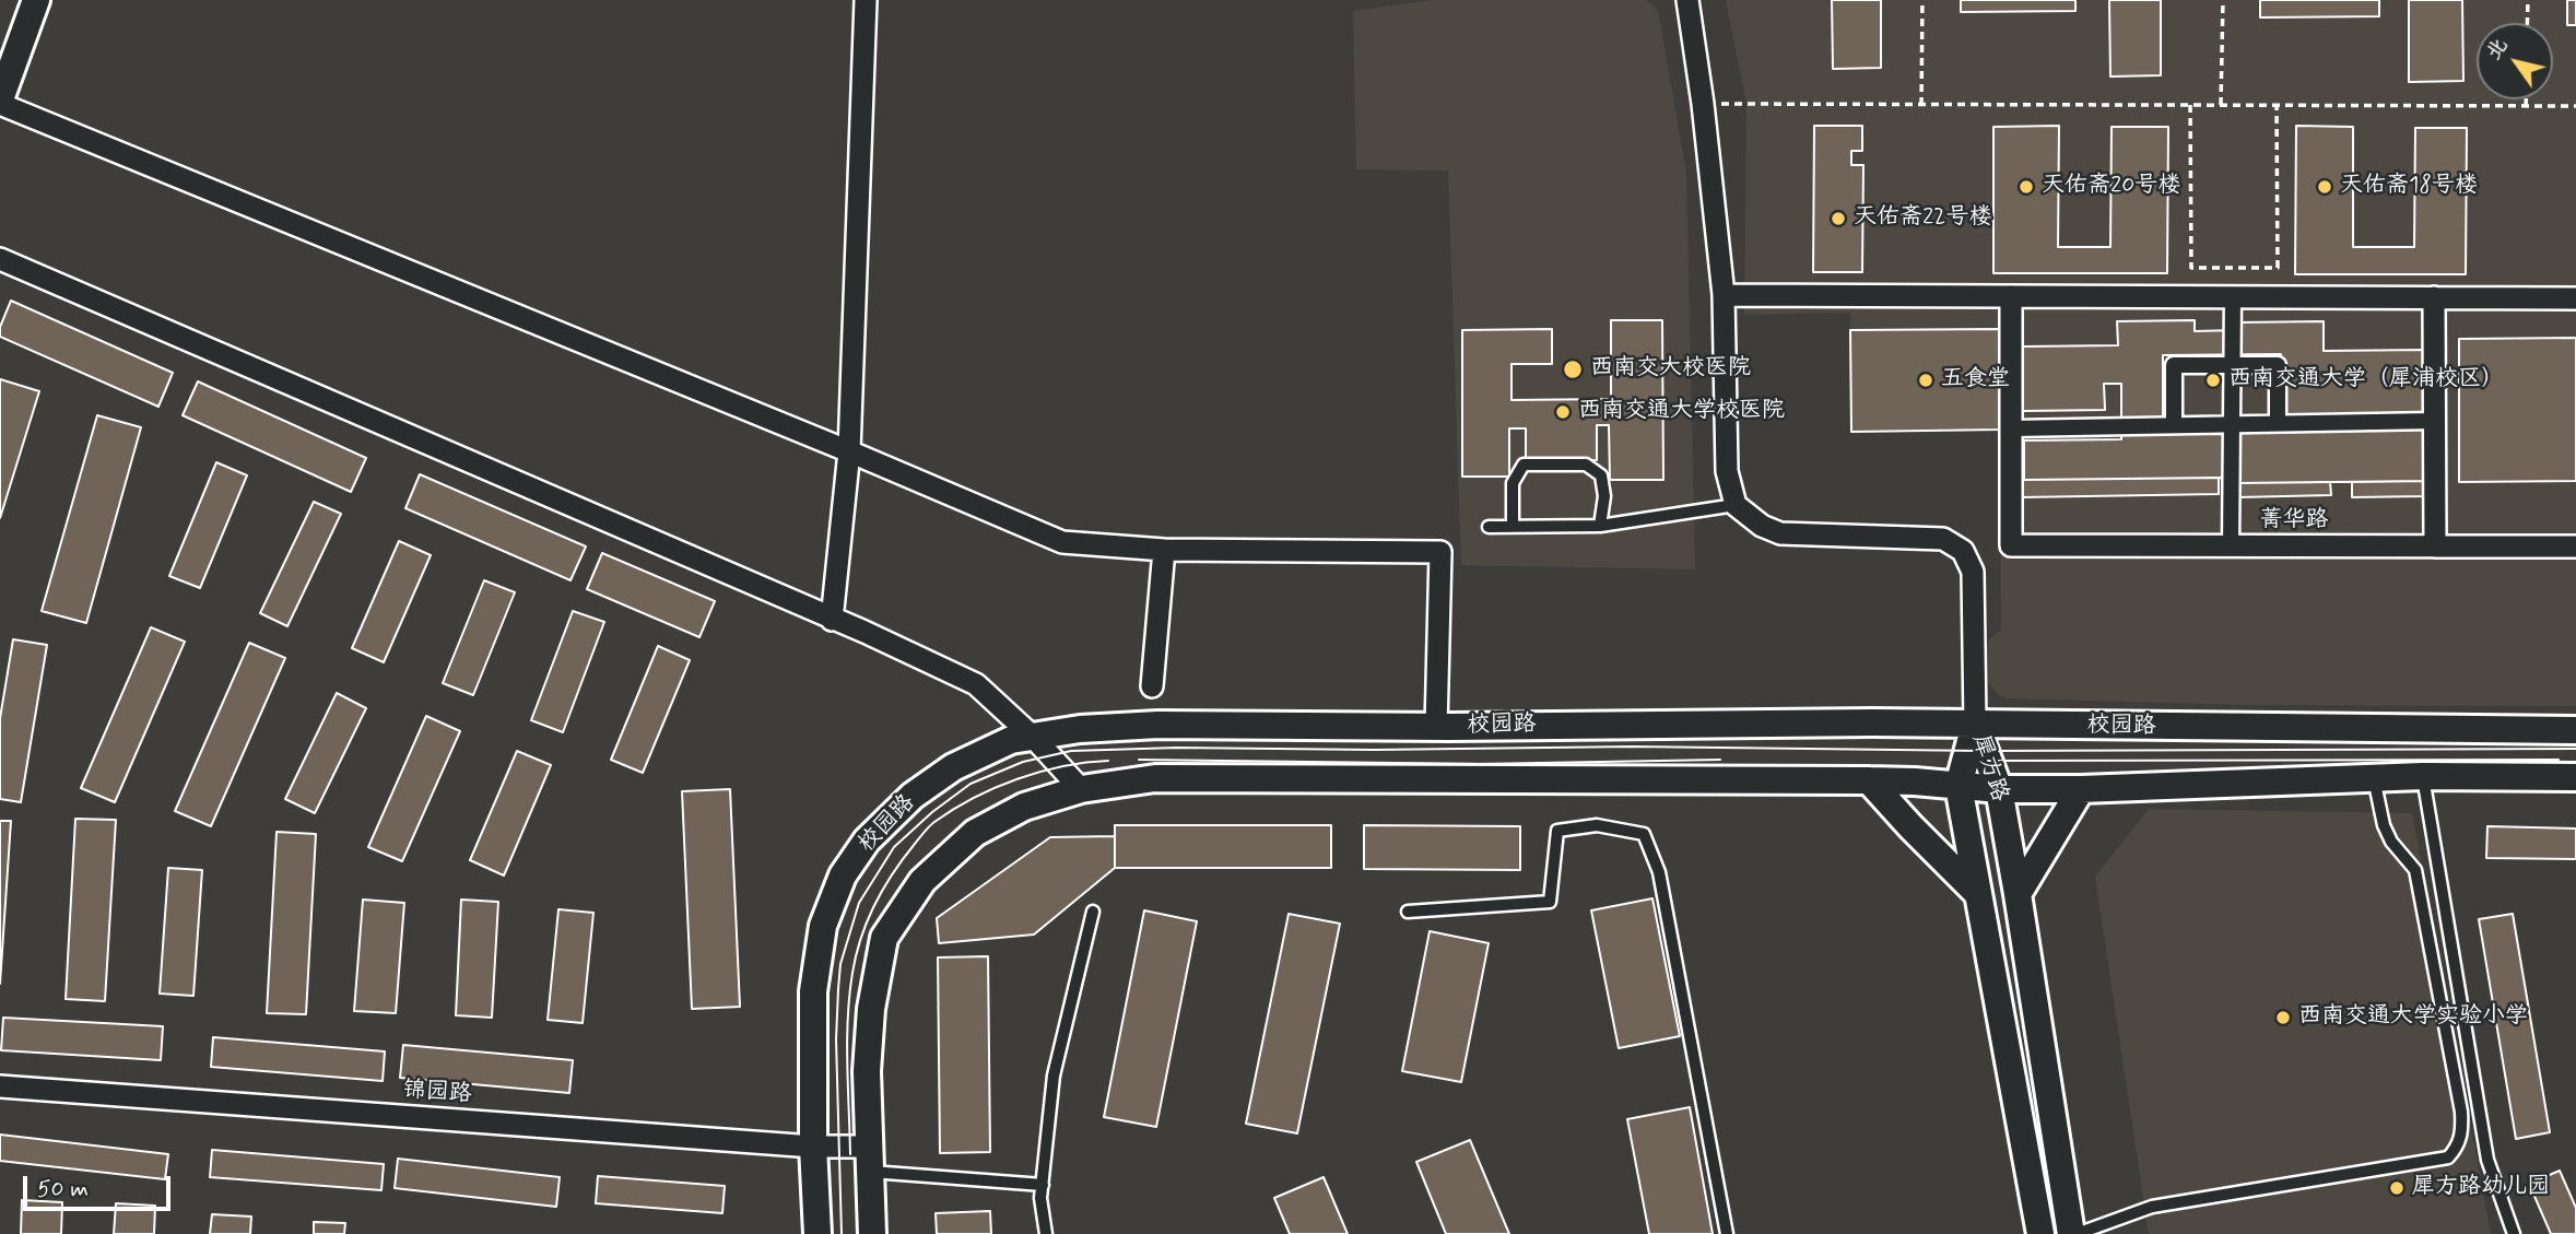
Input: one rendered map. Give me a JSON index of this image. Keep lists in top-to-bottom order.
{
  "streets": {
    "street": [
      "菁华路",
      "校园路",
      "犀方路",
      "锦园路"
    ]
  },
  "crossings": [
    ["校园路", "犀方路"],
    ["校园路", "锦园路"]
  ],
  "places": [
    "天佑斋20号楼",
    "天佑斋18号楼",
    "天佑斋22号楼",
    "西南交大校医院",
    "五食堂",
    "西南交通大学（犀浦校区）",
    "西南交通大学校医院",
    "西南交通大学实验小学",
    "犀方路幼儿园"
  ],
  "scale_bar": "50 m",
  "north": "top left"
}
